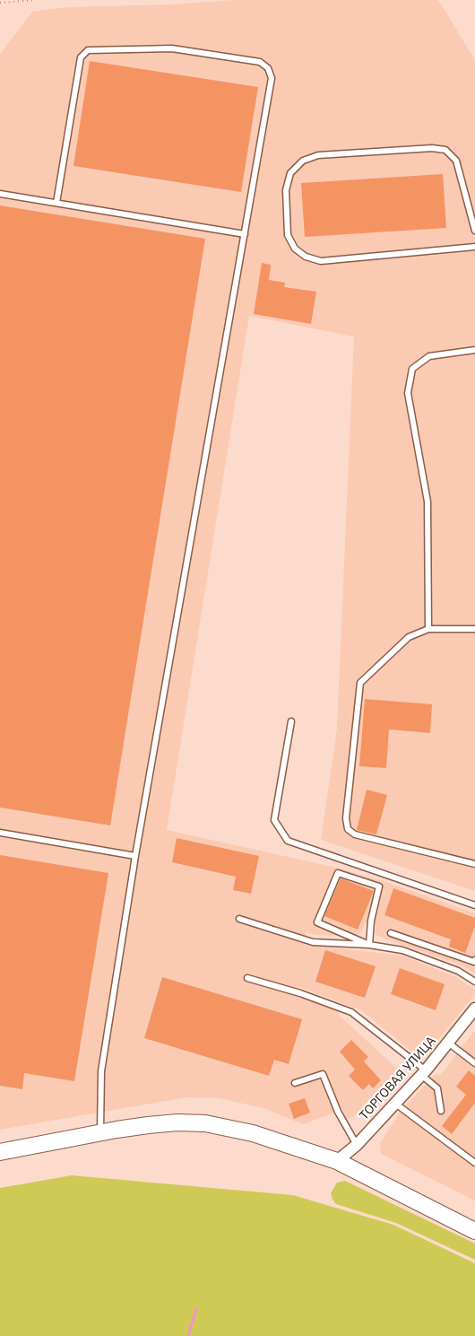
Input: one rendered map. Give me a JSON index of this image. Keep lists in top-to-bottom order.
{
  "streets": {
    "street": ["ТОРГОВАЯ УЛИЦА"]
  }
}
